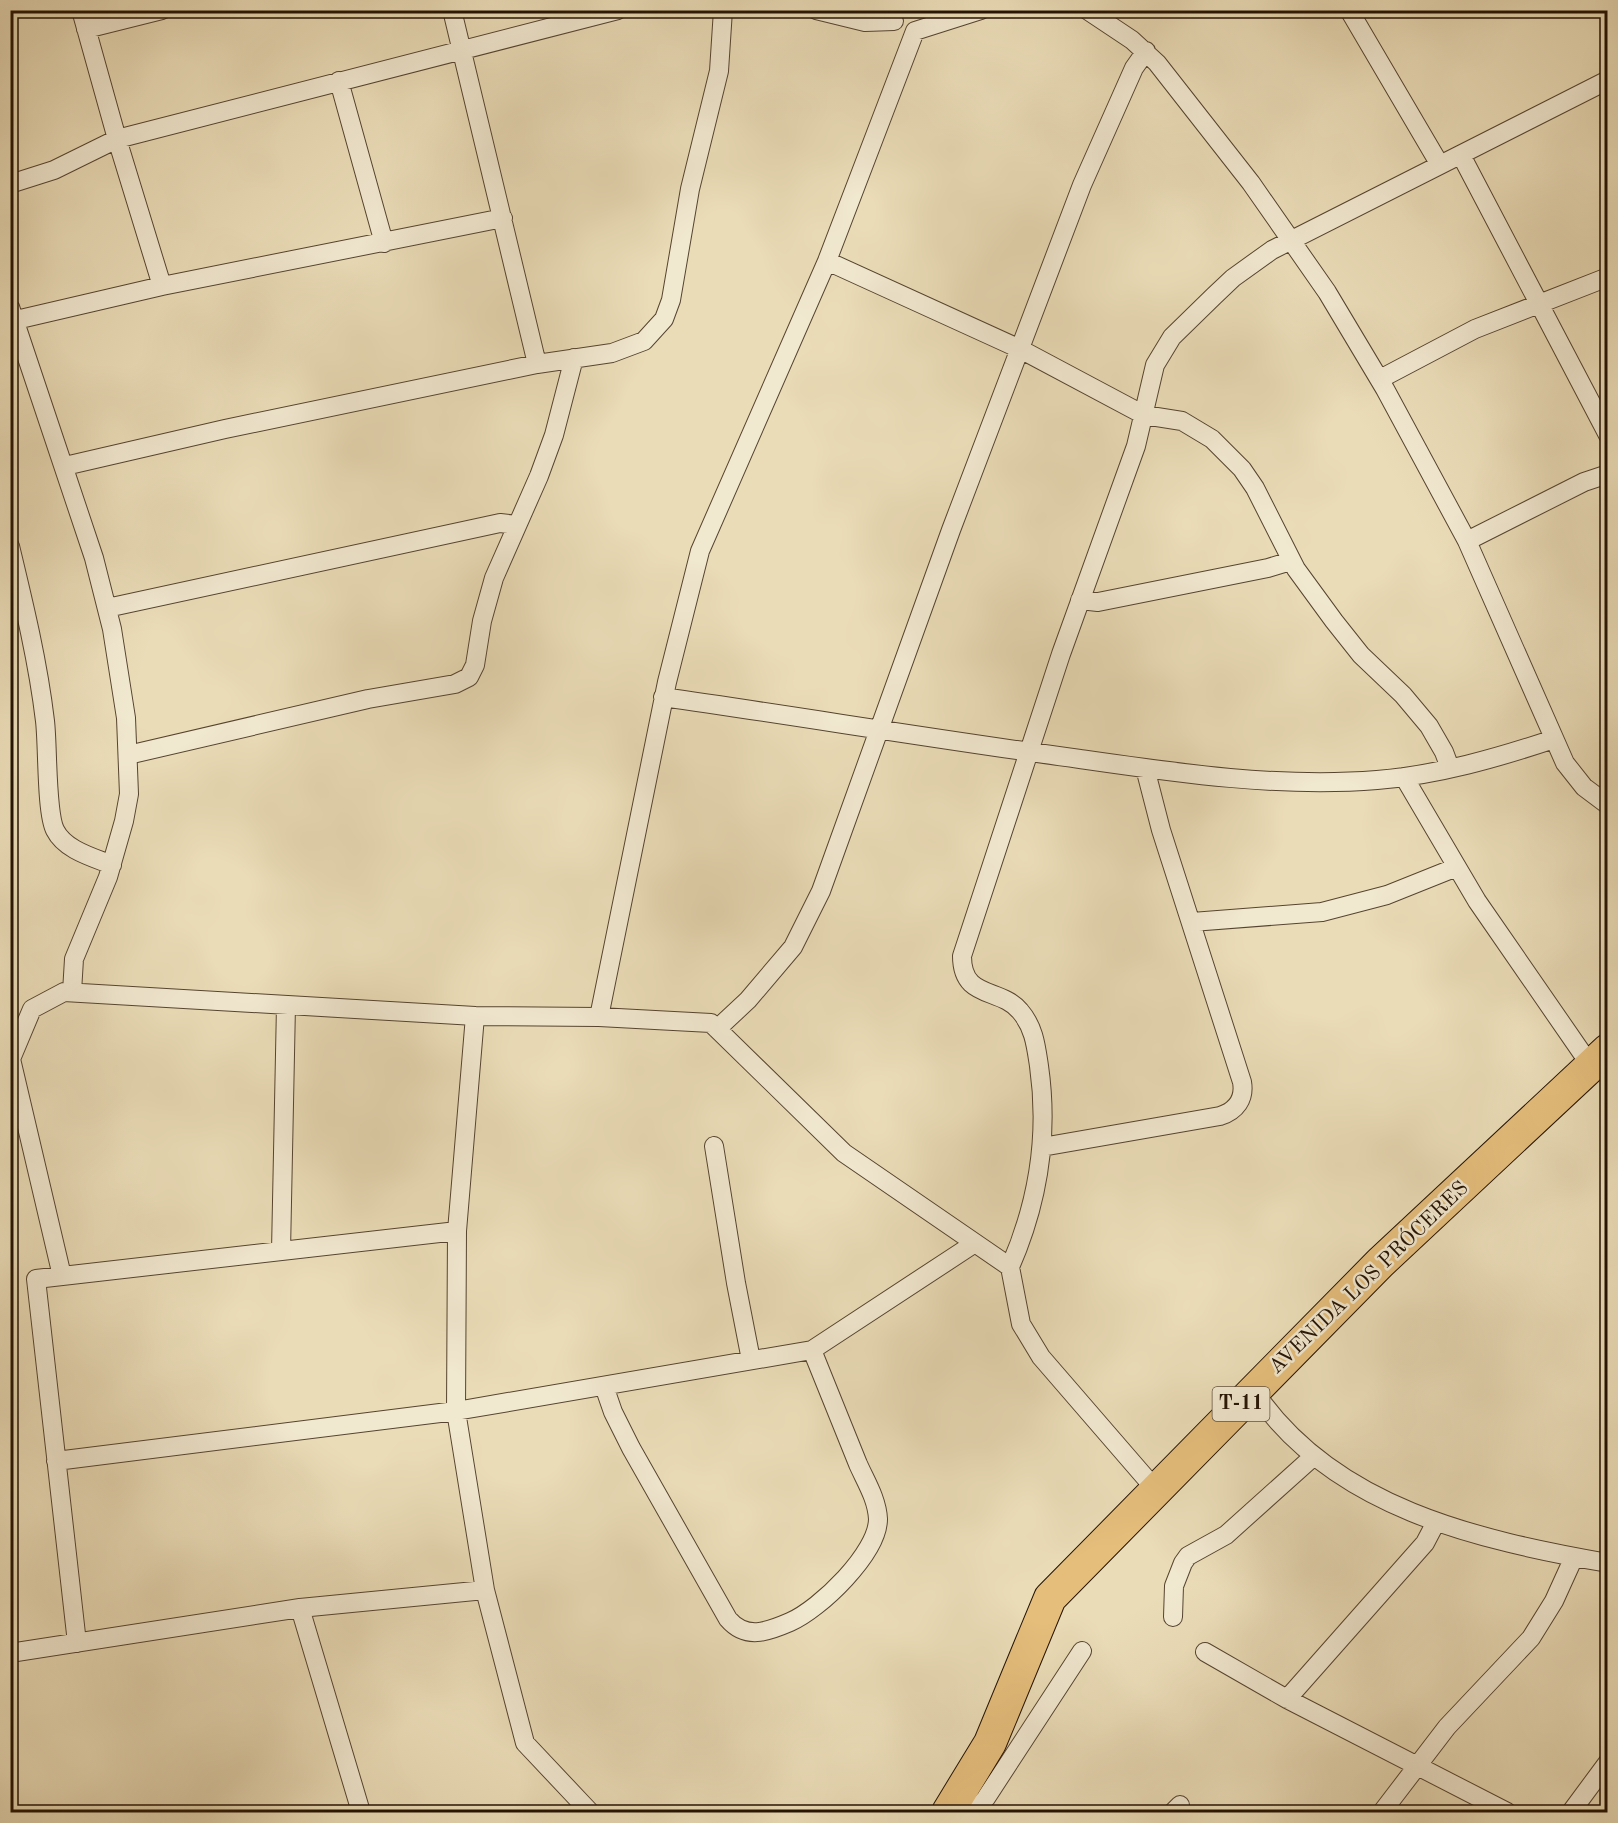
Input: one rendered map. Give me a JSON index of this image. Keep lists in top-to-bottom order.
{
  "streets": {
    "highway": ["AVENIDA LOS PRÓCERES", "T-11"]
  }
}
